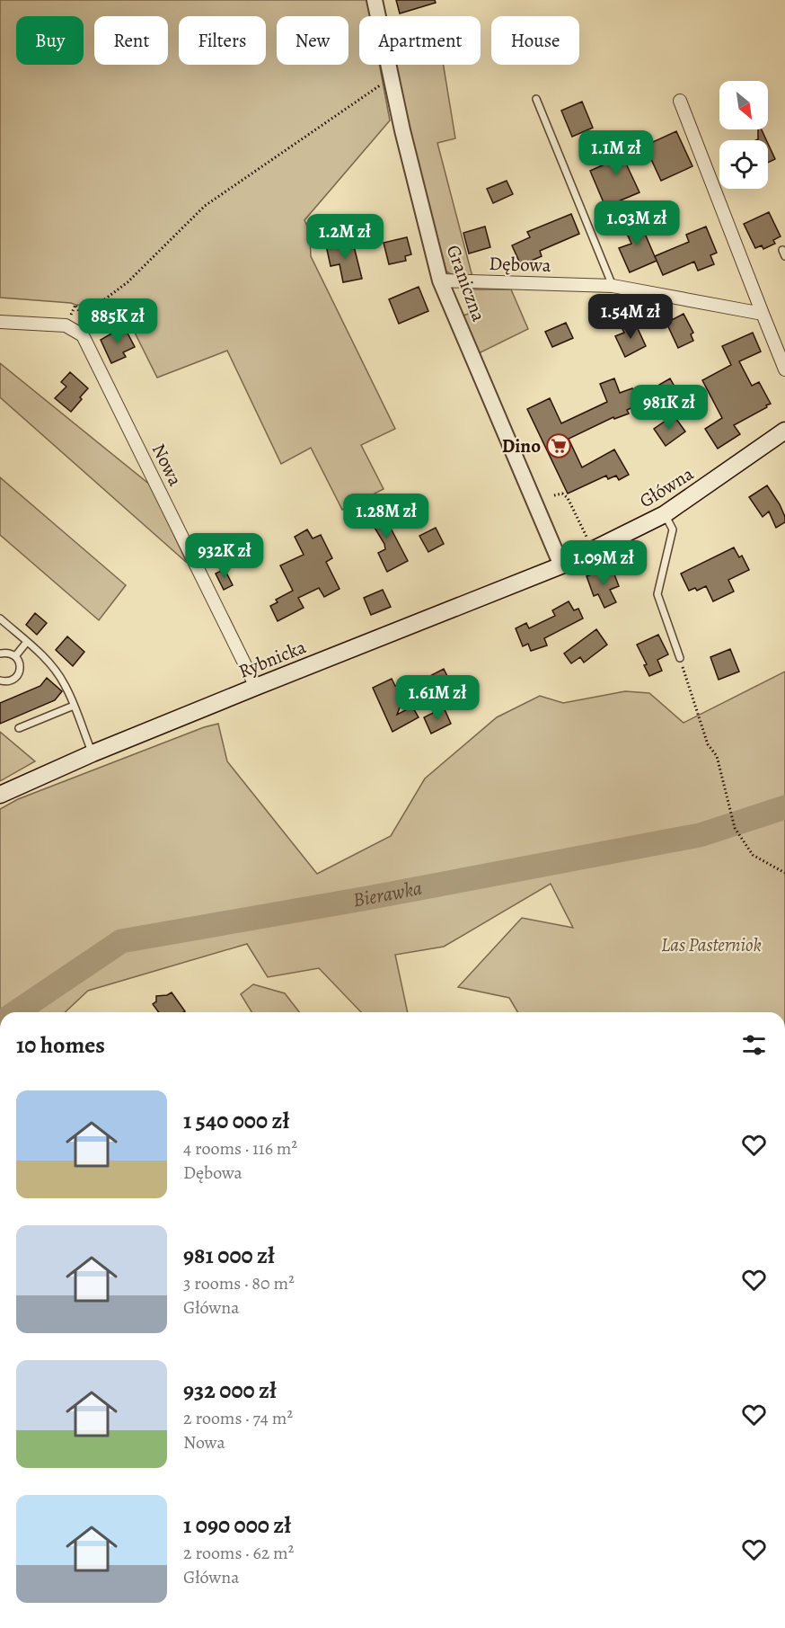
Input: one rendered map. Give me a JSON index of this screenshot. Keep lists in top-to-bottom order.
{
  "streets": {
    "main road": ["Główna", "Rybnicka"],
    "street": ["Dębowa", "Graniczna", "Nowa"]
  },
  "crossings": [
    ["Dębowa", "Graniczna"],
    ["Graniczna", "Główna"],
    ["Graniczna", "Rybnicka"],
    ["Nowa", "Rybnicka"],
    ["Główna", "Rybnicka"]
  ],
  "water": ["Bierawka"],
  "parks": ["Las Pasterniok"],
  "places": {
    "supermarket": ["Dino"]
  },
  "north": "bottom right",
  "page": {
    "chip": [
      "Buy",
      "Rent",
      "Filters",
      "New",
      "Apartment",
      "House"
    ],
    "price": [
      "1.1M zł",
      "1.03M zł",
      "1.2M zł",
      "1.54M zł",
      "885K zł",
      "981K zł",
      "1.28M zł",
      "932K zł",
      "1.09M zł",
      "1.61M zł"
    ],
    "heading": "10 homes",
    "list": [
      {
        "name": "1 540 000 zł",
        "note": "4 rooms · 116 m² · Dębowa"
      },
      {
        "name": "981 000 zł",
        "note": "3 rooms · 80 m² · Główna"
      },
      {
        "name": "932 000 zł",
        "note": "2 rooms · 74 m² · Nowa"
      },
      {
        "name": "1 090 000 zł",
        "note": "2 rooms · 62 m² · Główna"
      }
    ]
  }
}
